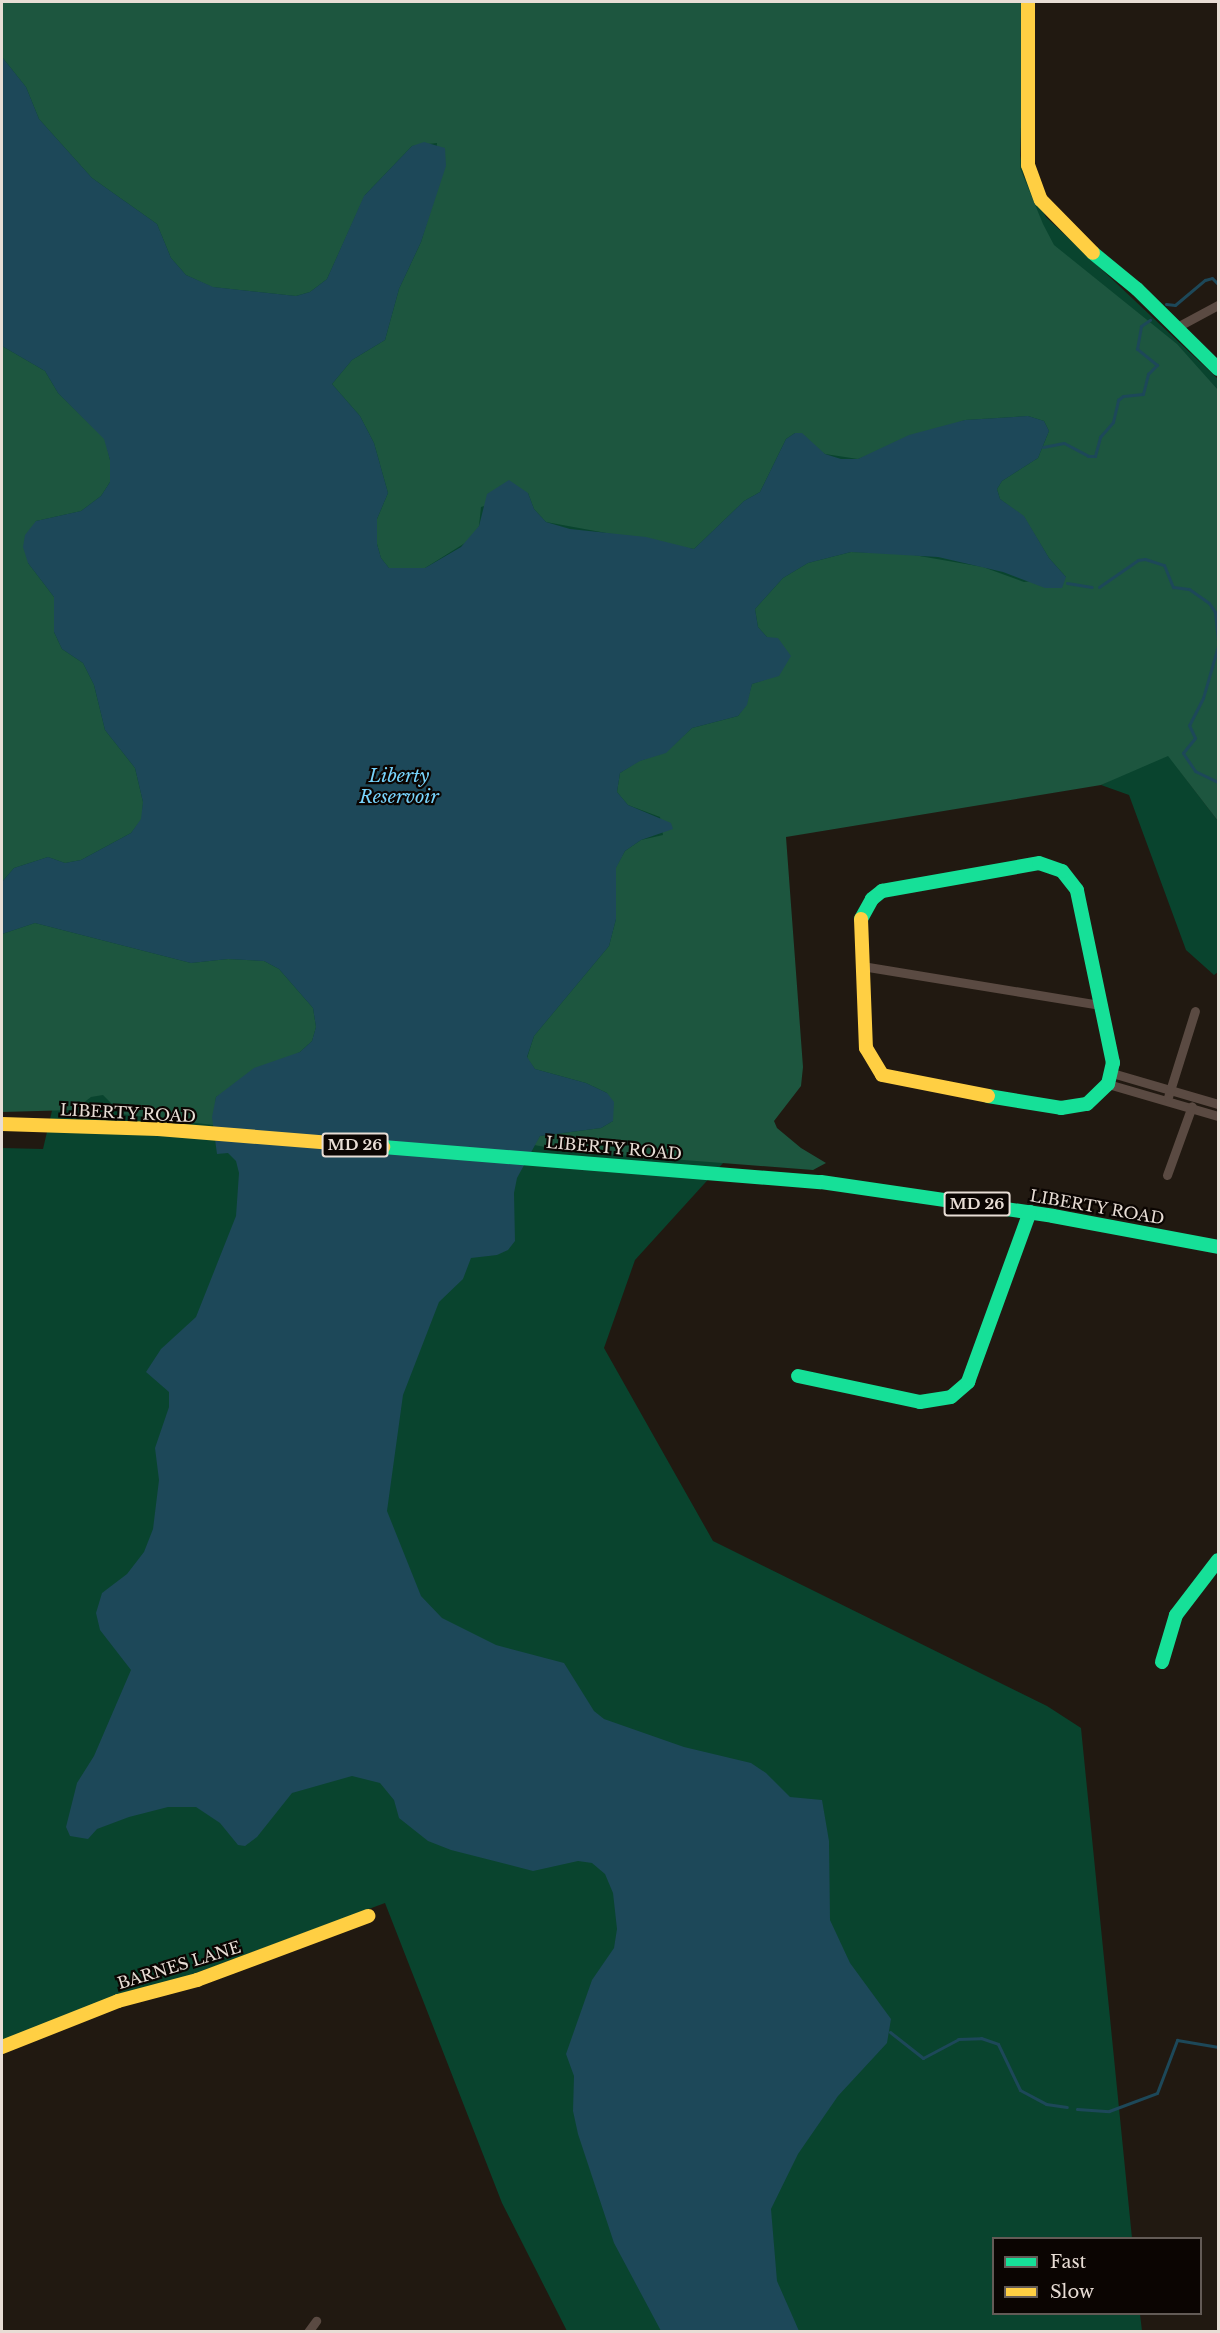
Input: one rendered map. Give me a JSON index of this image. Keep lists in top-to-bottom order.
{
  "streets": {
    "street": ["LIBERTY ROAD", "MD 26", "BARNES LANE"]
  },
  "water": ["Liberty Reservoir"],
  "legend": ["Fast", "Slow"]
}
